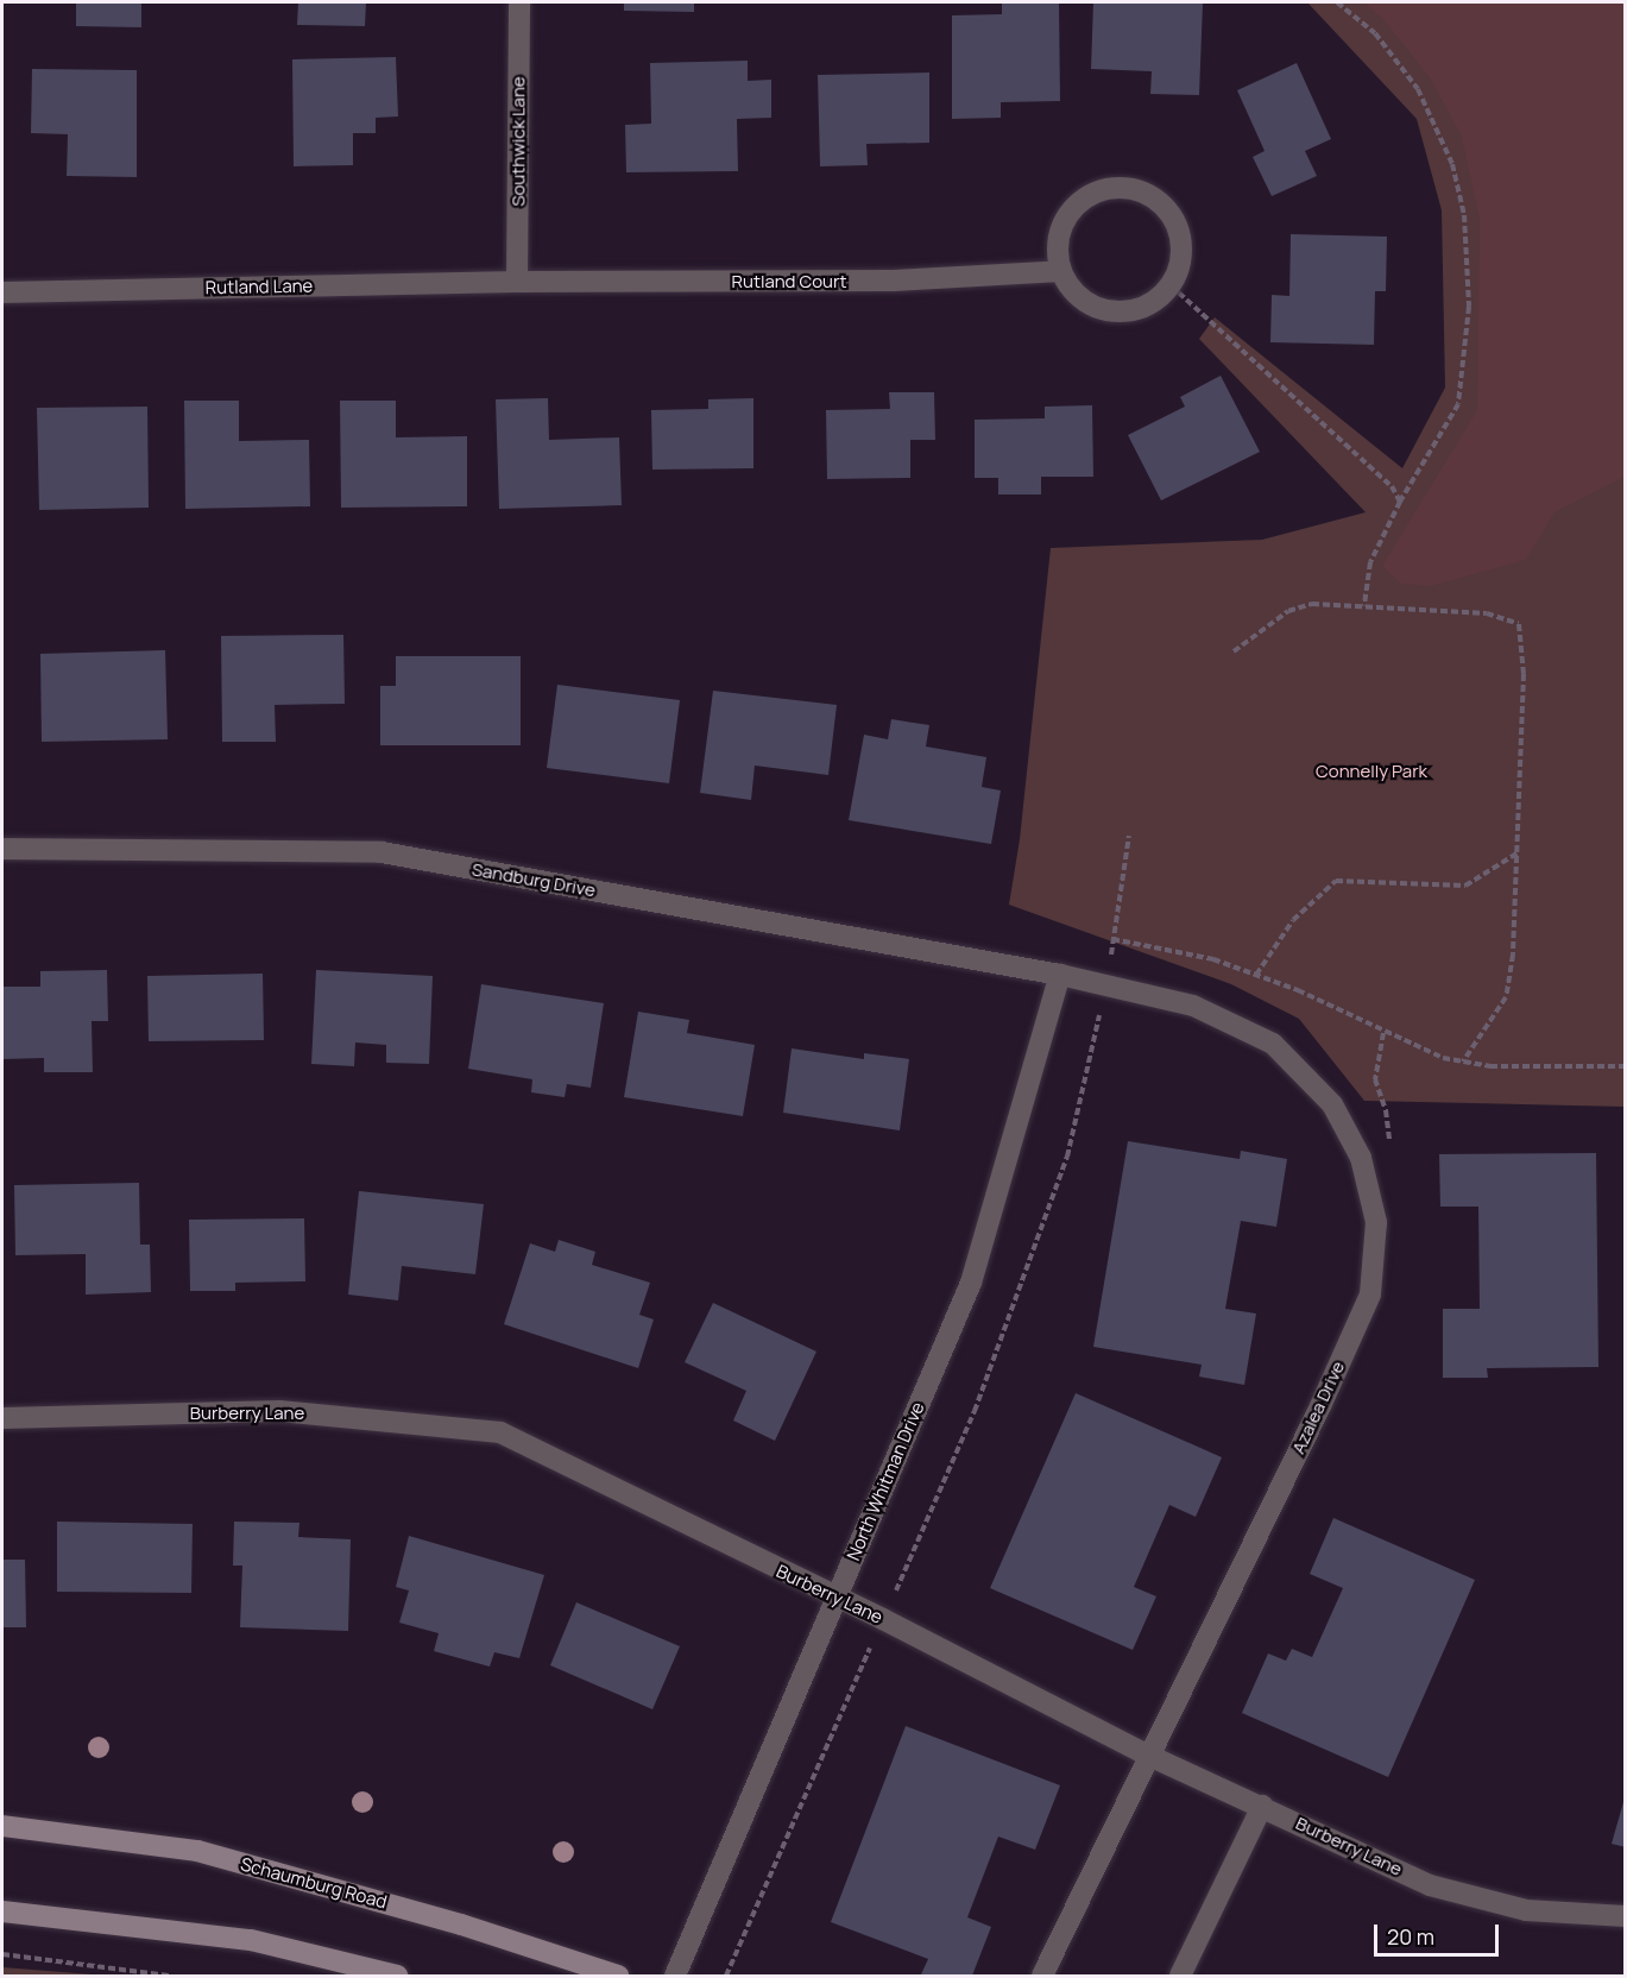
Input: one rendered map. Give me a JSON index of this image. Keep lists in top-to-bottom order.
{
  "streets": {
    "street": [
      "Southwick Lane",
      "Rutland Court",
      "Rutland Lane",
      "Sandburg Drive",
      "Azalea Drive",
      "Burberry Lane",
      "North Whitman Drive",
      "Schaumburg Road"
    ]
  },
  "crossings": [
    ["Southwick Lane", "Rutland Court"],
    ["Southwick Lane", "Rutland Lane"],
    ["Rutland Court", "Rutland Lane"],
    ["Sandburg Drive", "Azalea Drive"],
    ["Sandburg Drive", "North Whitman Drive"],
    ["Azalea Drive", "Burberry Lane"],
    ["Azalea Drive", "North Whitman Drive"],
    ["Burberry Lane", "North Whitman Drive"]
  ],
  "parks": ["Connelly Park"],
  "scale_bar": "20 m"
}
